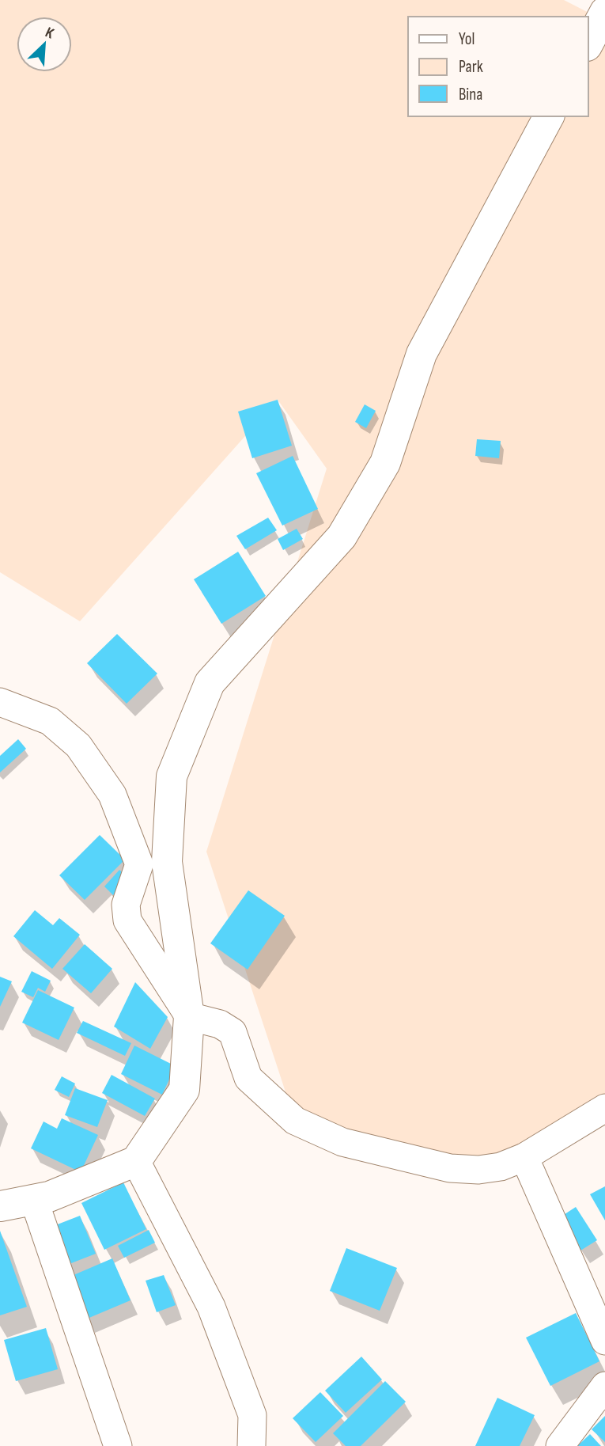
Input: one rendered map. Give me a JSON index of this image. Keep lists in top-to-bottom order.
{
  "legend": ["Yol", "Park", "Bina"],
  "north": "top right"
}
